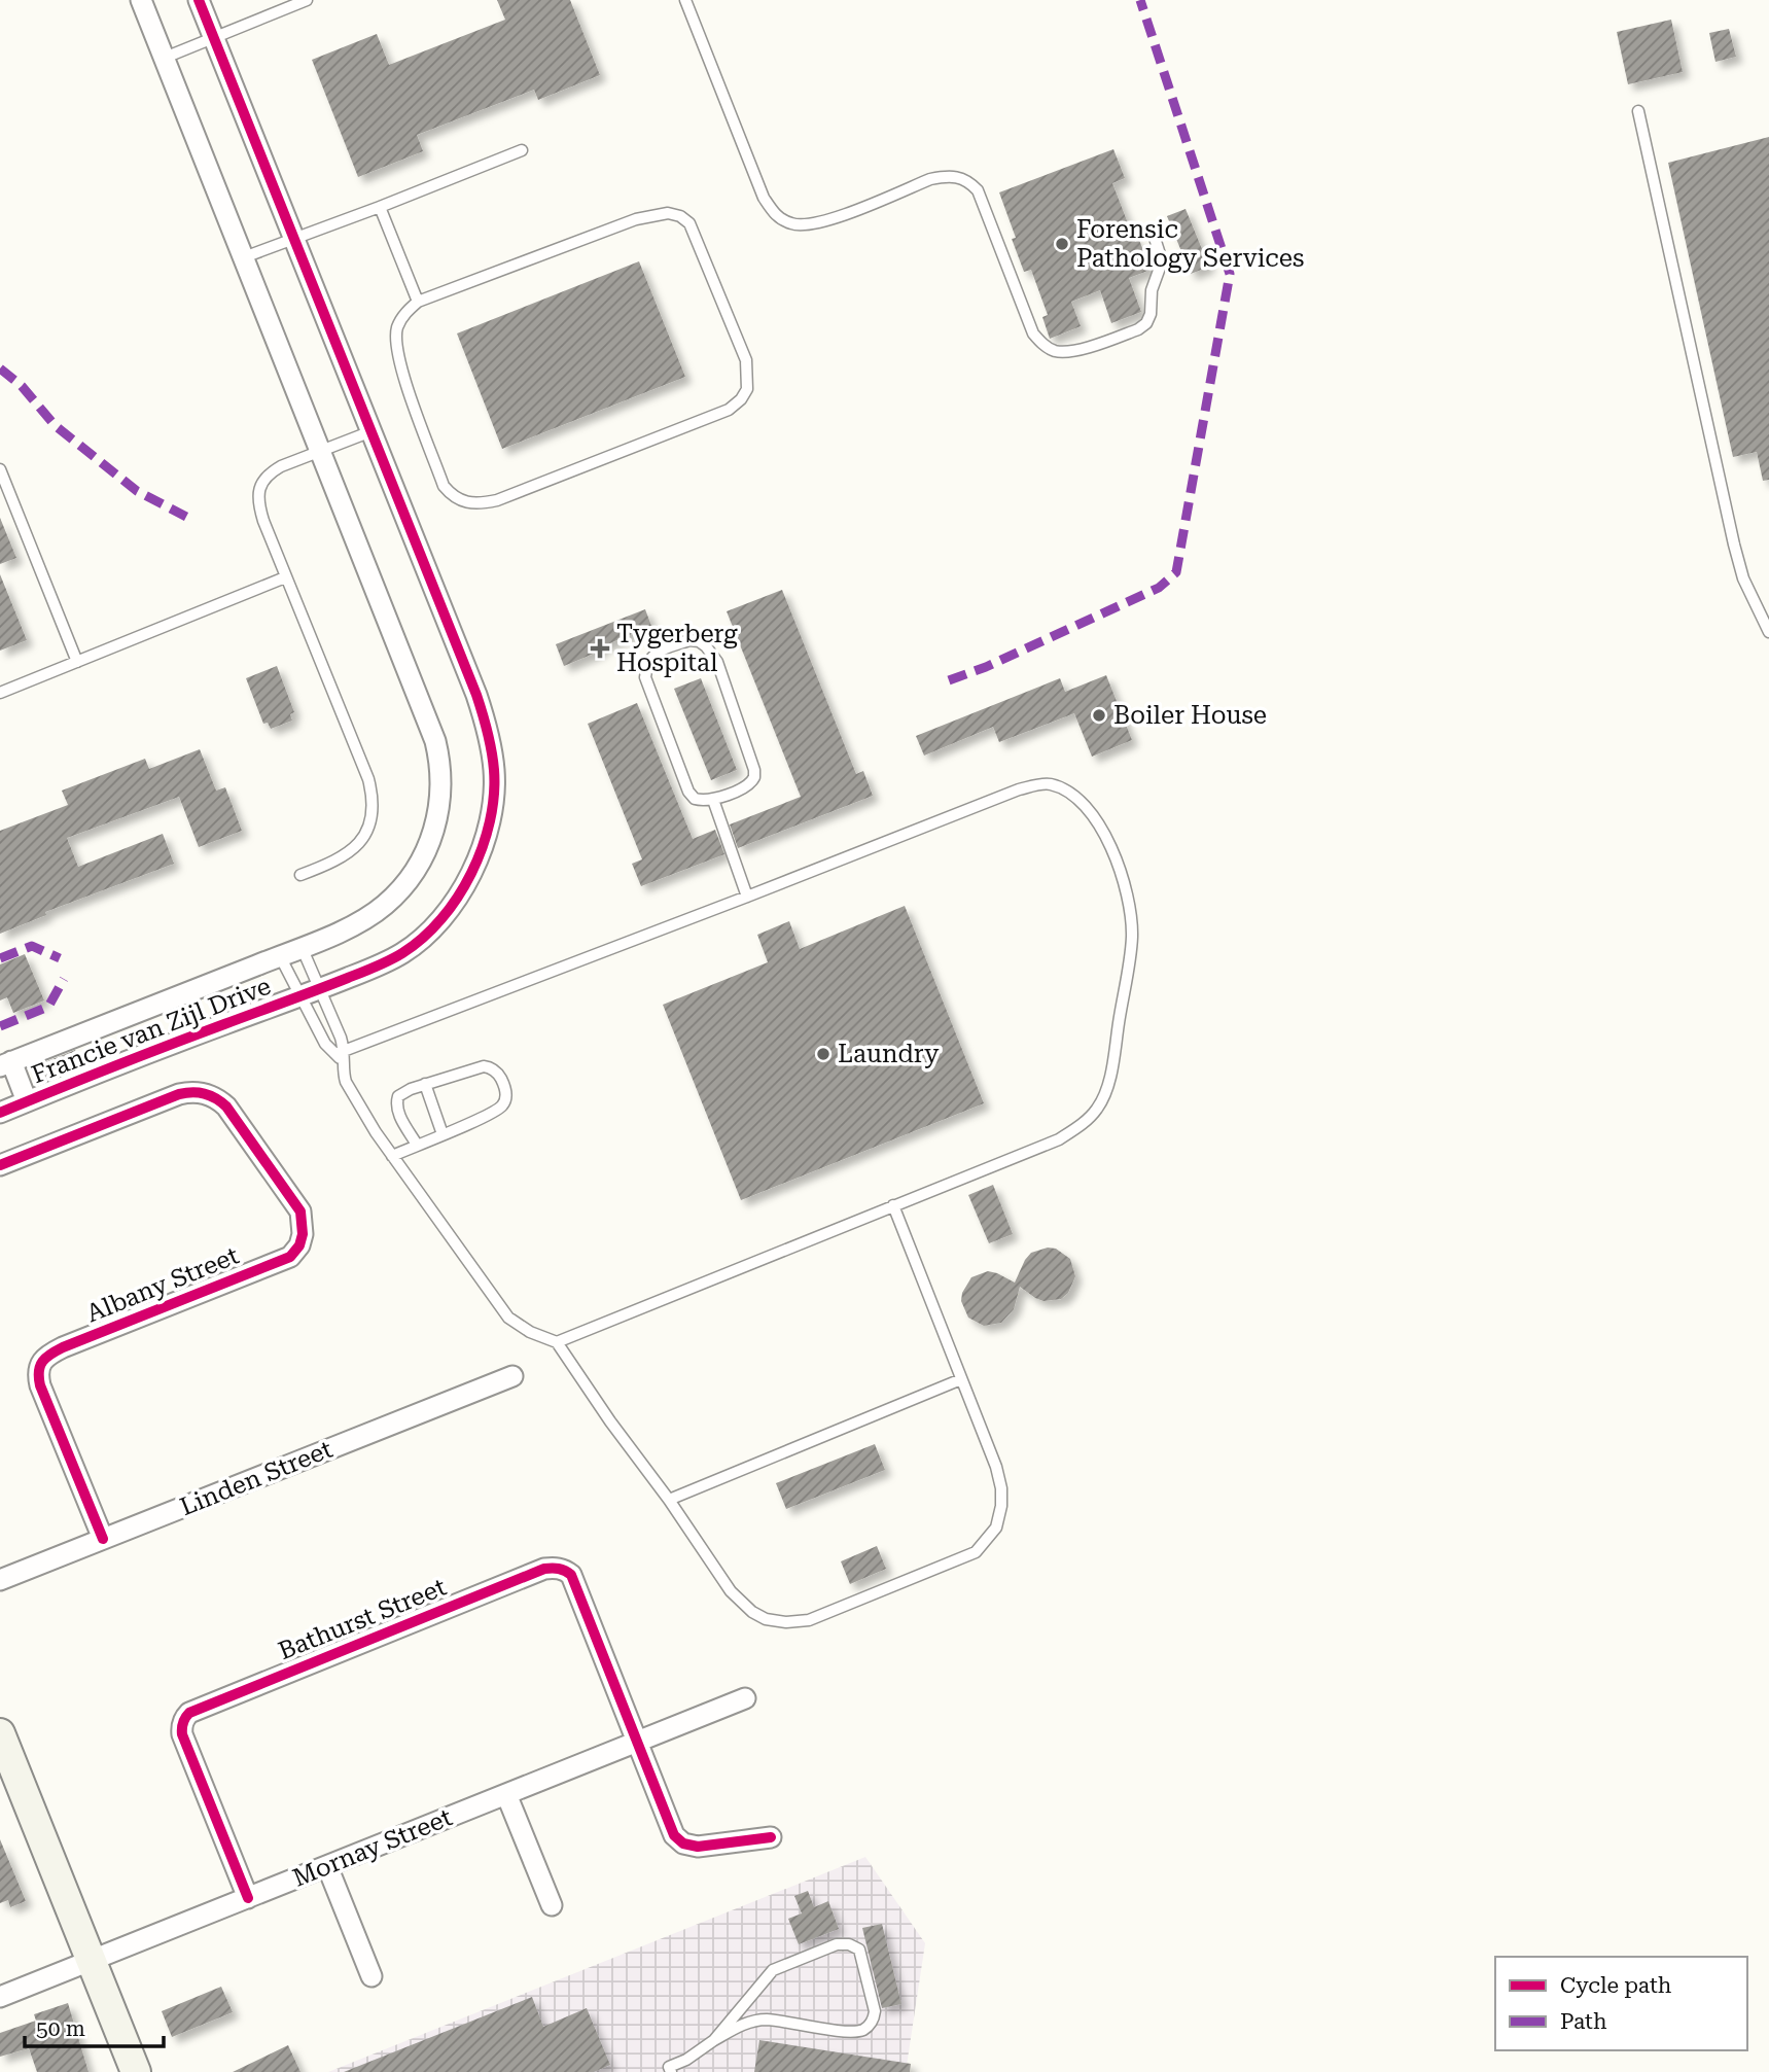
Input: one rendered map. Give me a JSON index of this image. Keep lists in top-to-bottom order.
{
  "streets": {
    "street": [
      "Francie van Zijl Drive",
      "Albany Street",
      "Linden Street",
      "Bathurst Street",
      "Mornay Street"
    ]
  },
  "crossings": [
    ["Albany Street", "Linden Street"],
    ["Bathurst Street", "Mornay Street"]
  ],
  "places": {
    "other": ["Forensic Pathology Services", "Boiler House", "Laundry"],
    "health": ["Tygerberg Hospital"]
  },
  "legend": ["Cycle path", "Path"],
  "scale_bar": "50 m"
}
